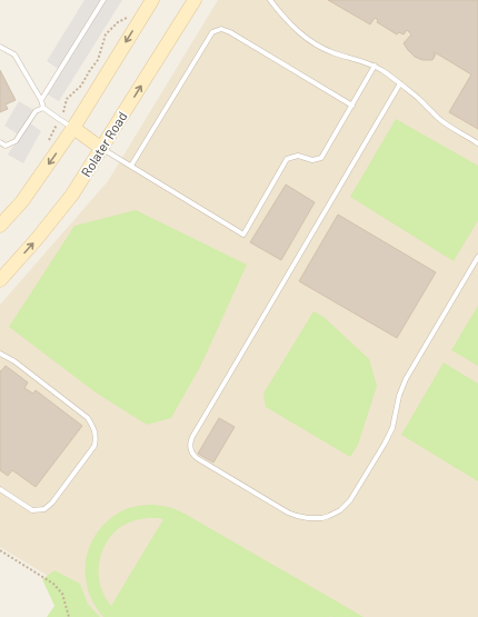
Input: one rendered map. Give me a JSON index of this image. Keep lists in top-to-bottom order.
{
  "streets": {
    "main road": ["Rolater Road"]
  }
}
